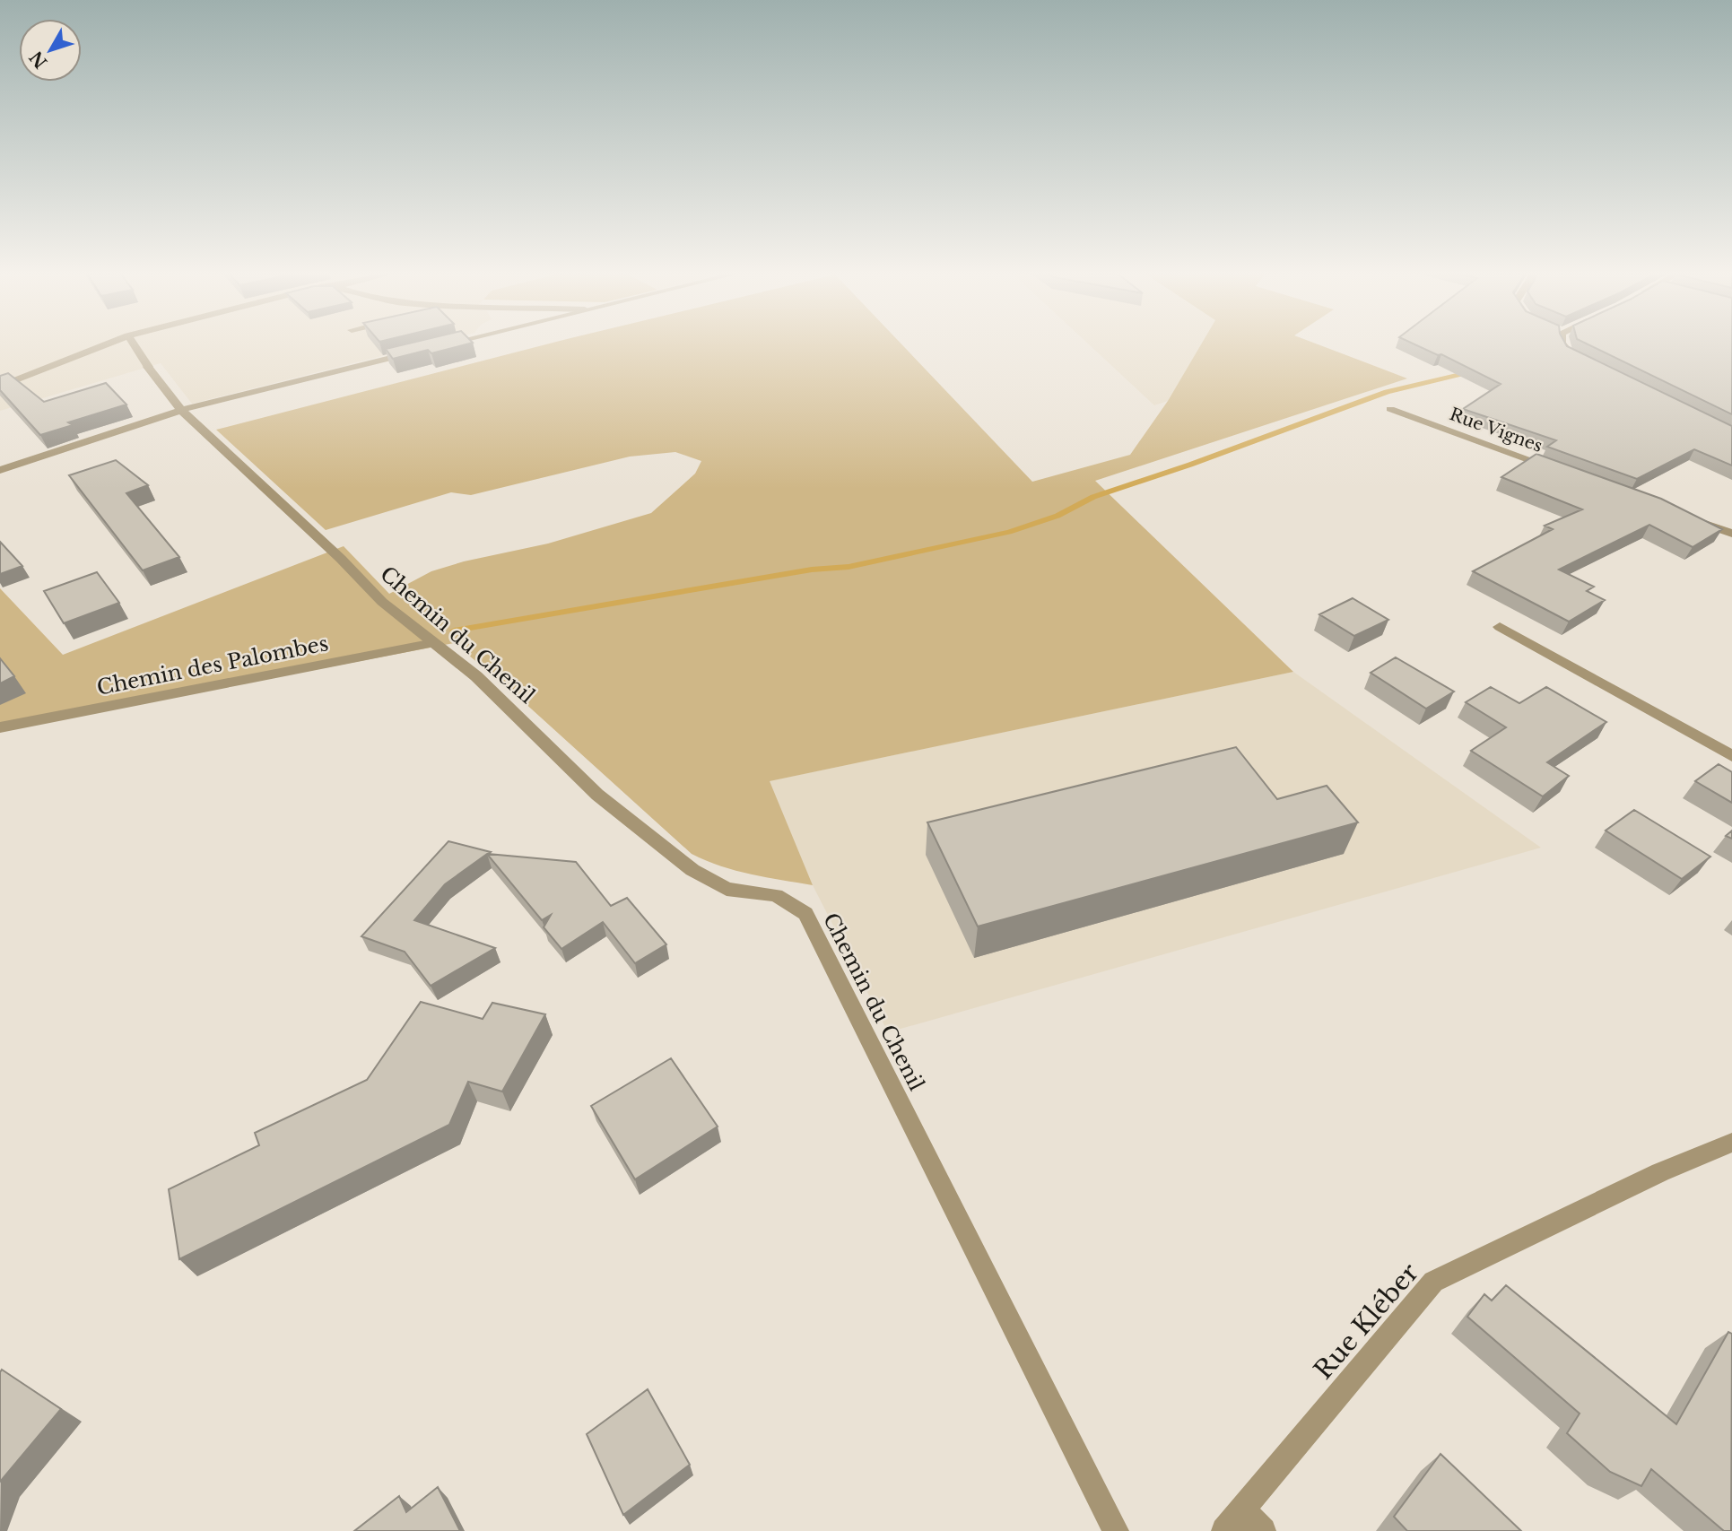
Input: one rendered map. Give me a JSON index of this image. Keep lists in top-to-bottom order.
{
  "streets": {
    "street": [
      "Rue Vignes",
      "Chemin du Chenil",
      "Chemin des Palombes",
      "Rue Kléber"
    ]
  },
  "crossings": [
    ["Chemin du Chenil", "Chemin des Palombes"]
  ],
  "north": "bottom left"
}
